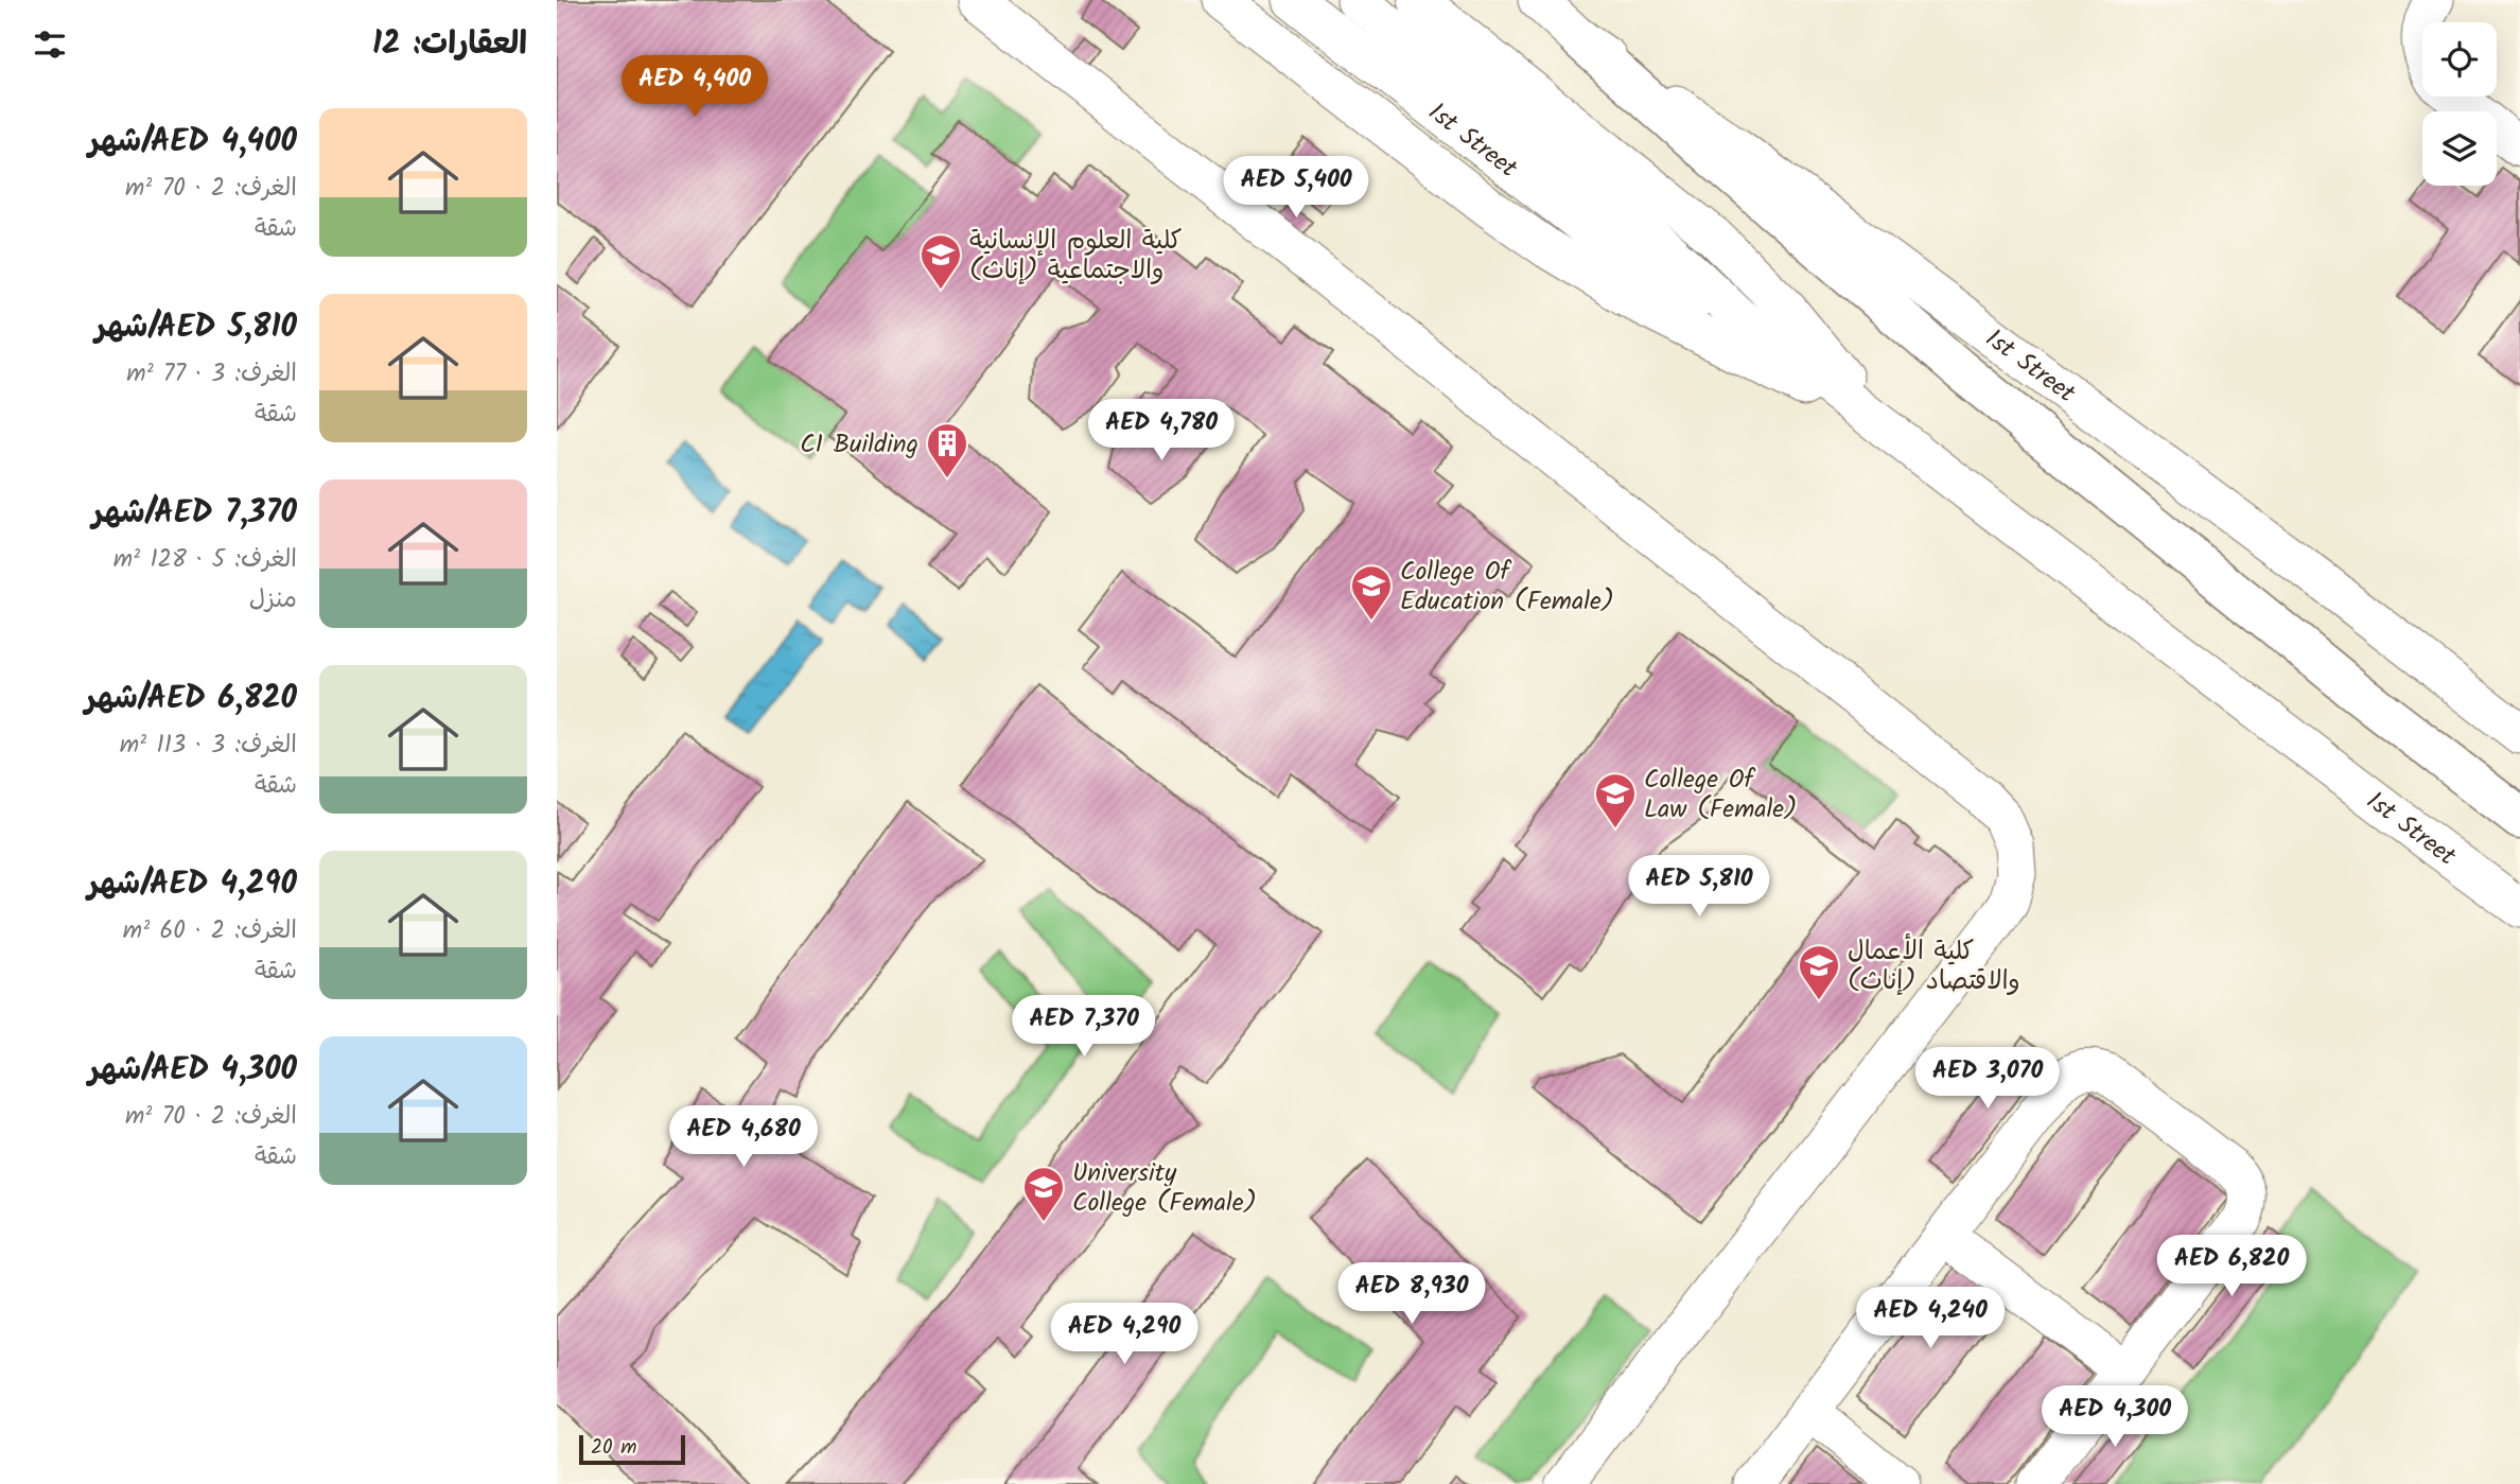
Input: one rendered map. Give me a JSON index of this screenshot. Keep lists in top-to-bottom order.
{
  "streets": {
    "street": ["1st Street"]
  },
  "places": {
    "school or university": [
      "كلية العلوم الإنسانية والاجتماعية (إناث)",
      "College Of Education (Female)",
      "College Of Law (Female)",
      "كلية الأعمال والاقتصاد (إناث)",
      "University College (Female)"
    ],
    "building": ["C1 Building"]
  },
  "scale_bar": "20 m",
  "page": {
    "heading": "العقارات: 12",
    "price": [
      "AED 4,400",
      "AED 5,400",
      "AED 4,780",
      "AED 5,810",
      "AED 7,370",
      "AED 3,070",
      "AED 4,680",
      "AED 6,820",
      "AED 8,930",
      "AED 4,240",
      "AED 4,290",
      "AED 4,300"
    ],
    "list": [
      {
        "name": "AED 4,400/شهر",
        "note": "الغرف: 2 · 70 m² · شقة"
      },
      {
        "name": "AED 5,810/شهر",
        "note": "الغرف: 3 · 77 m² · شقة"
      },
      {
        "name": "AED 7,370/شهر",
        "note": "الغرف: 5 · 128 m² · منزل"
      },
      {
        "name": "AED 6,820/شهر",
        "note": "الغرف: 3 · 113 m² · شقة"
      },
      {
        "name": "AED 4,290/شهر",
        "note": "الغرف: 2 · 60 m² · شقة"
      },
      {
        "name": "AED 4,300/شهر",
        "note": "الغرف: 2 · 70 m² · شقة"
      }
    ],
    "scale": "20 m"
  }
}
